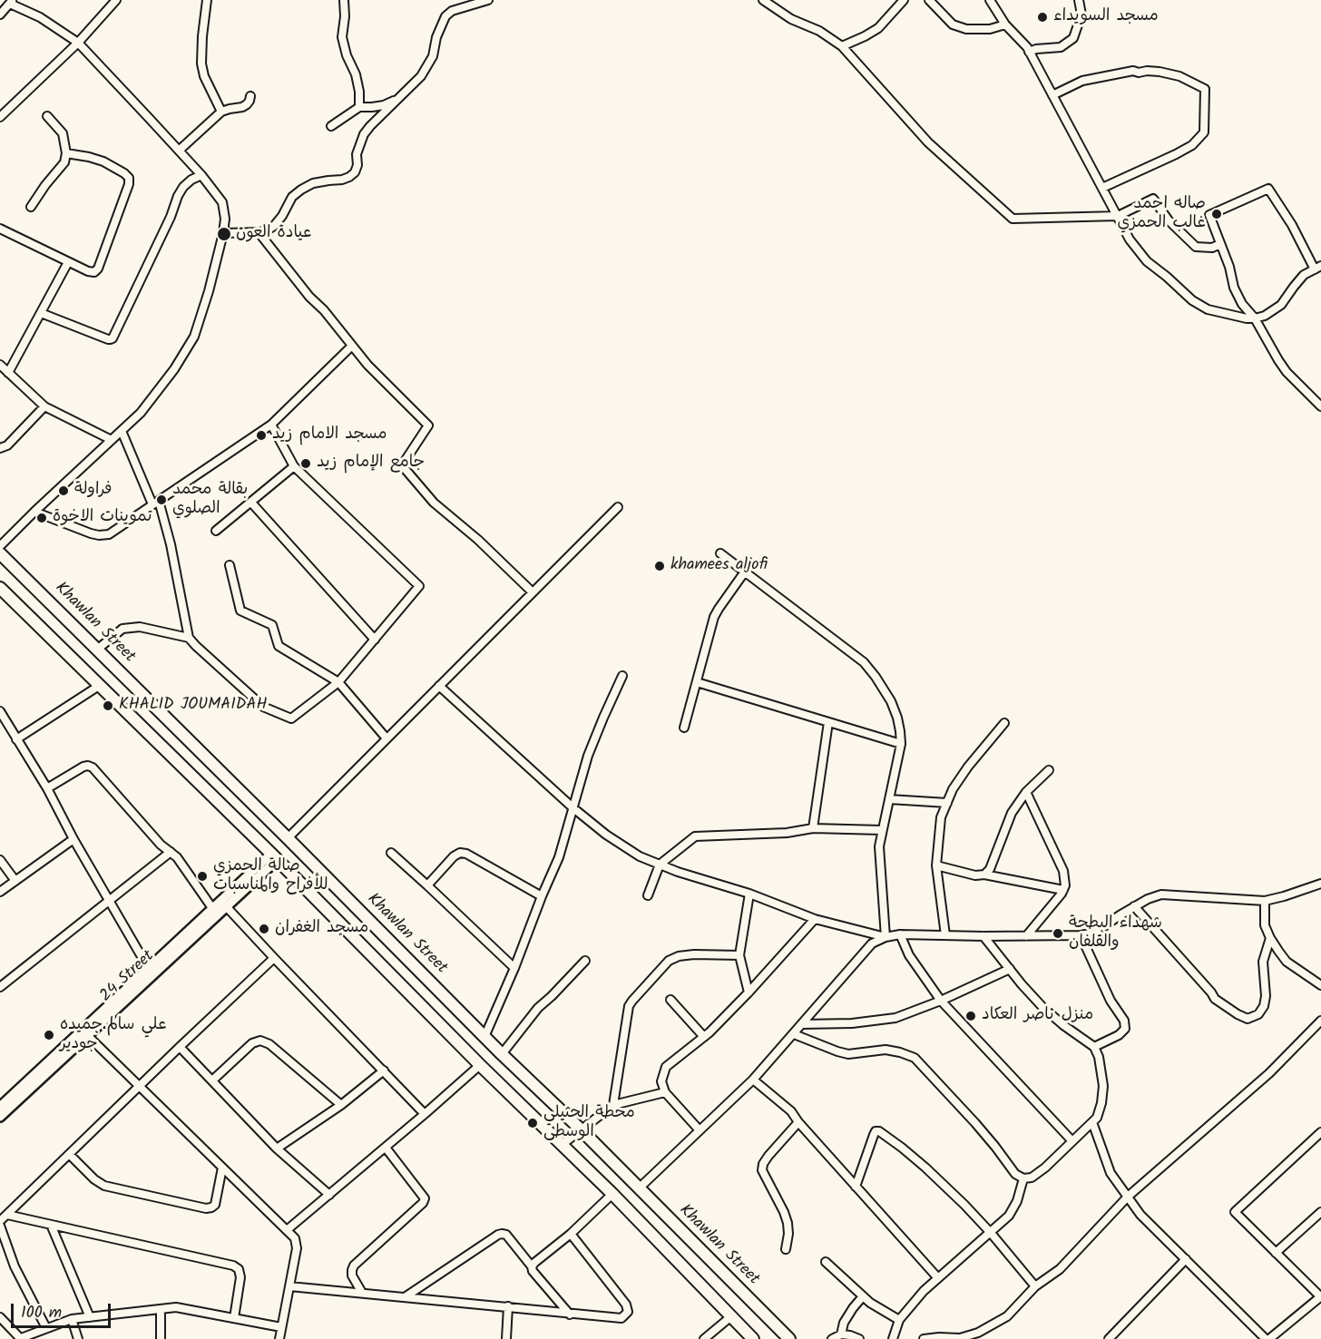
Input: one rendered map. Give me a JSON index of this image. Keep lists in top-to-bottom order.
{
  "streets": {
    "main road": ["Khawlan Street"],
    "street": ["24 Street"]
  },
  "places": [
    "مسجد السويداء",
    "صاله احمد غالب الحمزي",
    "عيادة العون",
    "مسجد الامام زيد",
    "جامع الإمام زيد",
    "فراولة",
    "بقالة محمد الصلوي",
    "تموينات الاخوة",
    "khamees aljofi",
    "KHALID JOUMAIDAH",
    "صالة الحمزي للأفراح والمناسبات",
    "مسجد الغفران",
    "شهداء البطحة والقلفان",
    "منزل ناصر العكاد",
    "علي سالم.جميده جودير",
    "محطة الحثيلي الوسطى"
  ],
  "scale_bar": "100 m"
}
